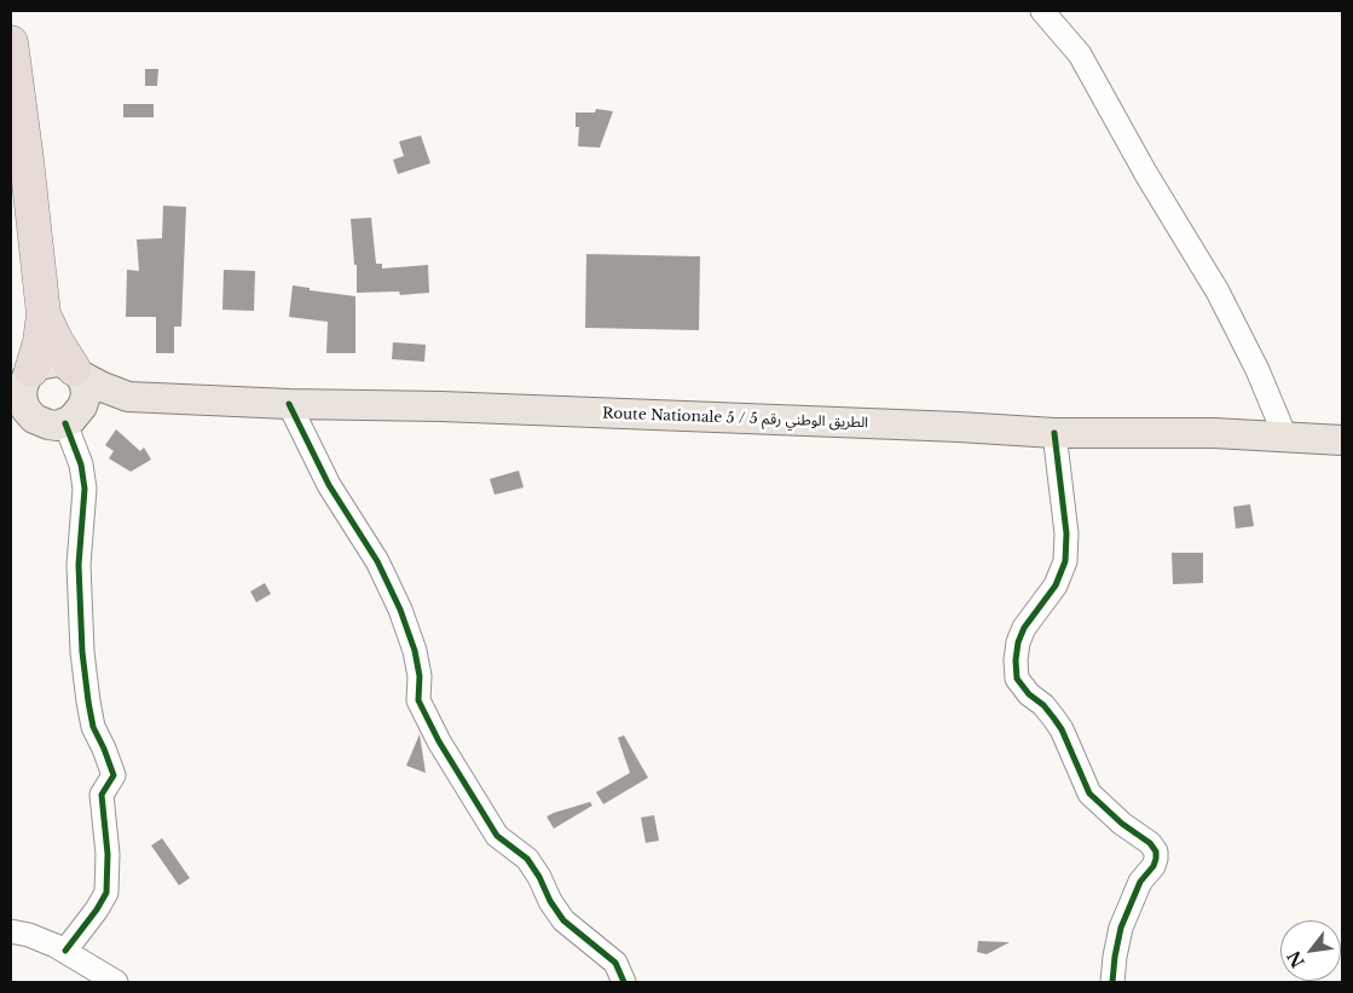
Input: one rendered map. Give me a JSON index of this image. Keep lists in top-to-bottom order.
{
  "streets": {
    "main road": ["Route Nationale 5 / الطريق الوطني رقم 5"]
  },
  "north": "bottom left"
}
